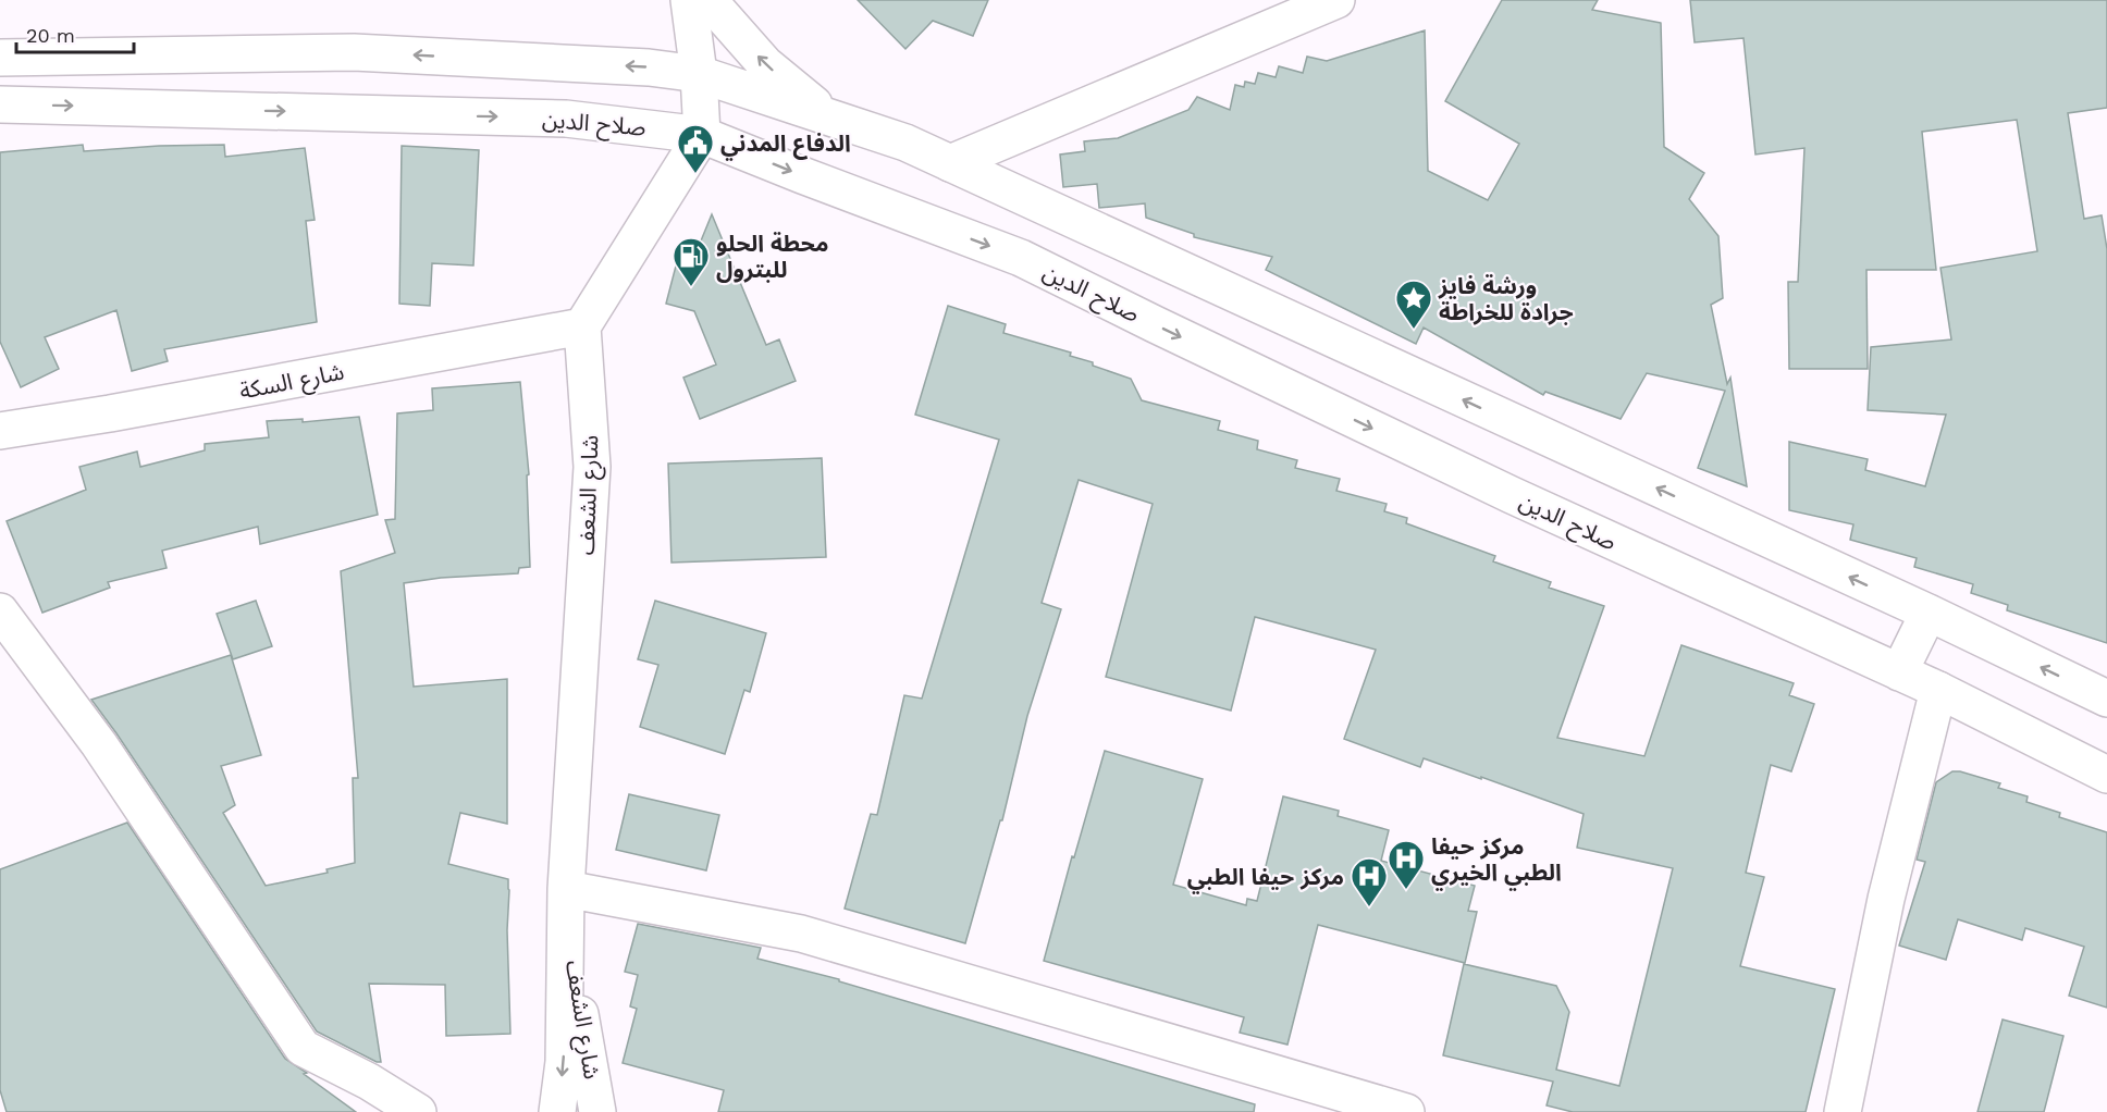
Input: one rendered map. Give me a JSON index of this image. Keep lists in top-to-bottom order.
{
  "streets": {
    "main road": ["صلاح الدين", "شارع السكة", "شارع الشعف"]
  },
  "crossings": [
    ["شارع السكة", "شارع الشعف"]
  ],
  "places": {
    "public building": ["الدفاع المدني"],
    "fuel station": ["محطة الحلو للبترول"],
    "place": ["ورشة فايز جرادة للخراطة"],
    "hospital": ["مركز حيفا الطبي الخيري", "مركز حيفا الطبي"]
  },
  "scale_bar": "20 m"
}
